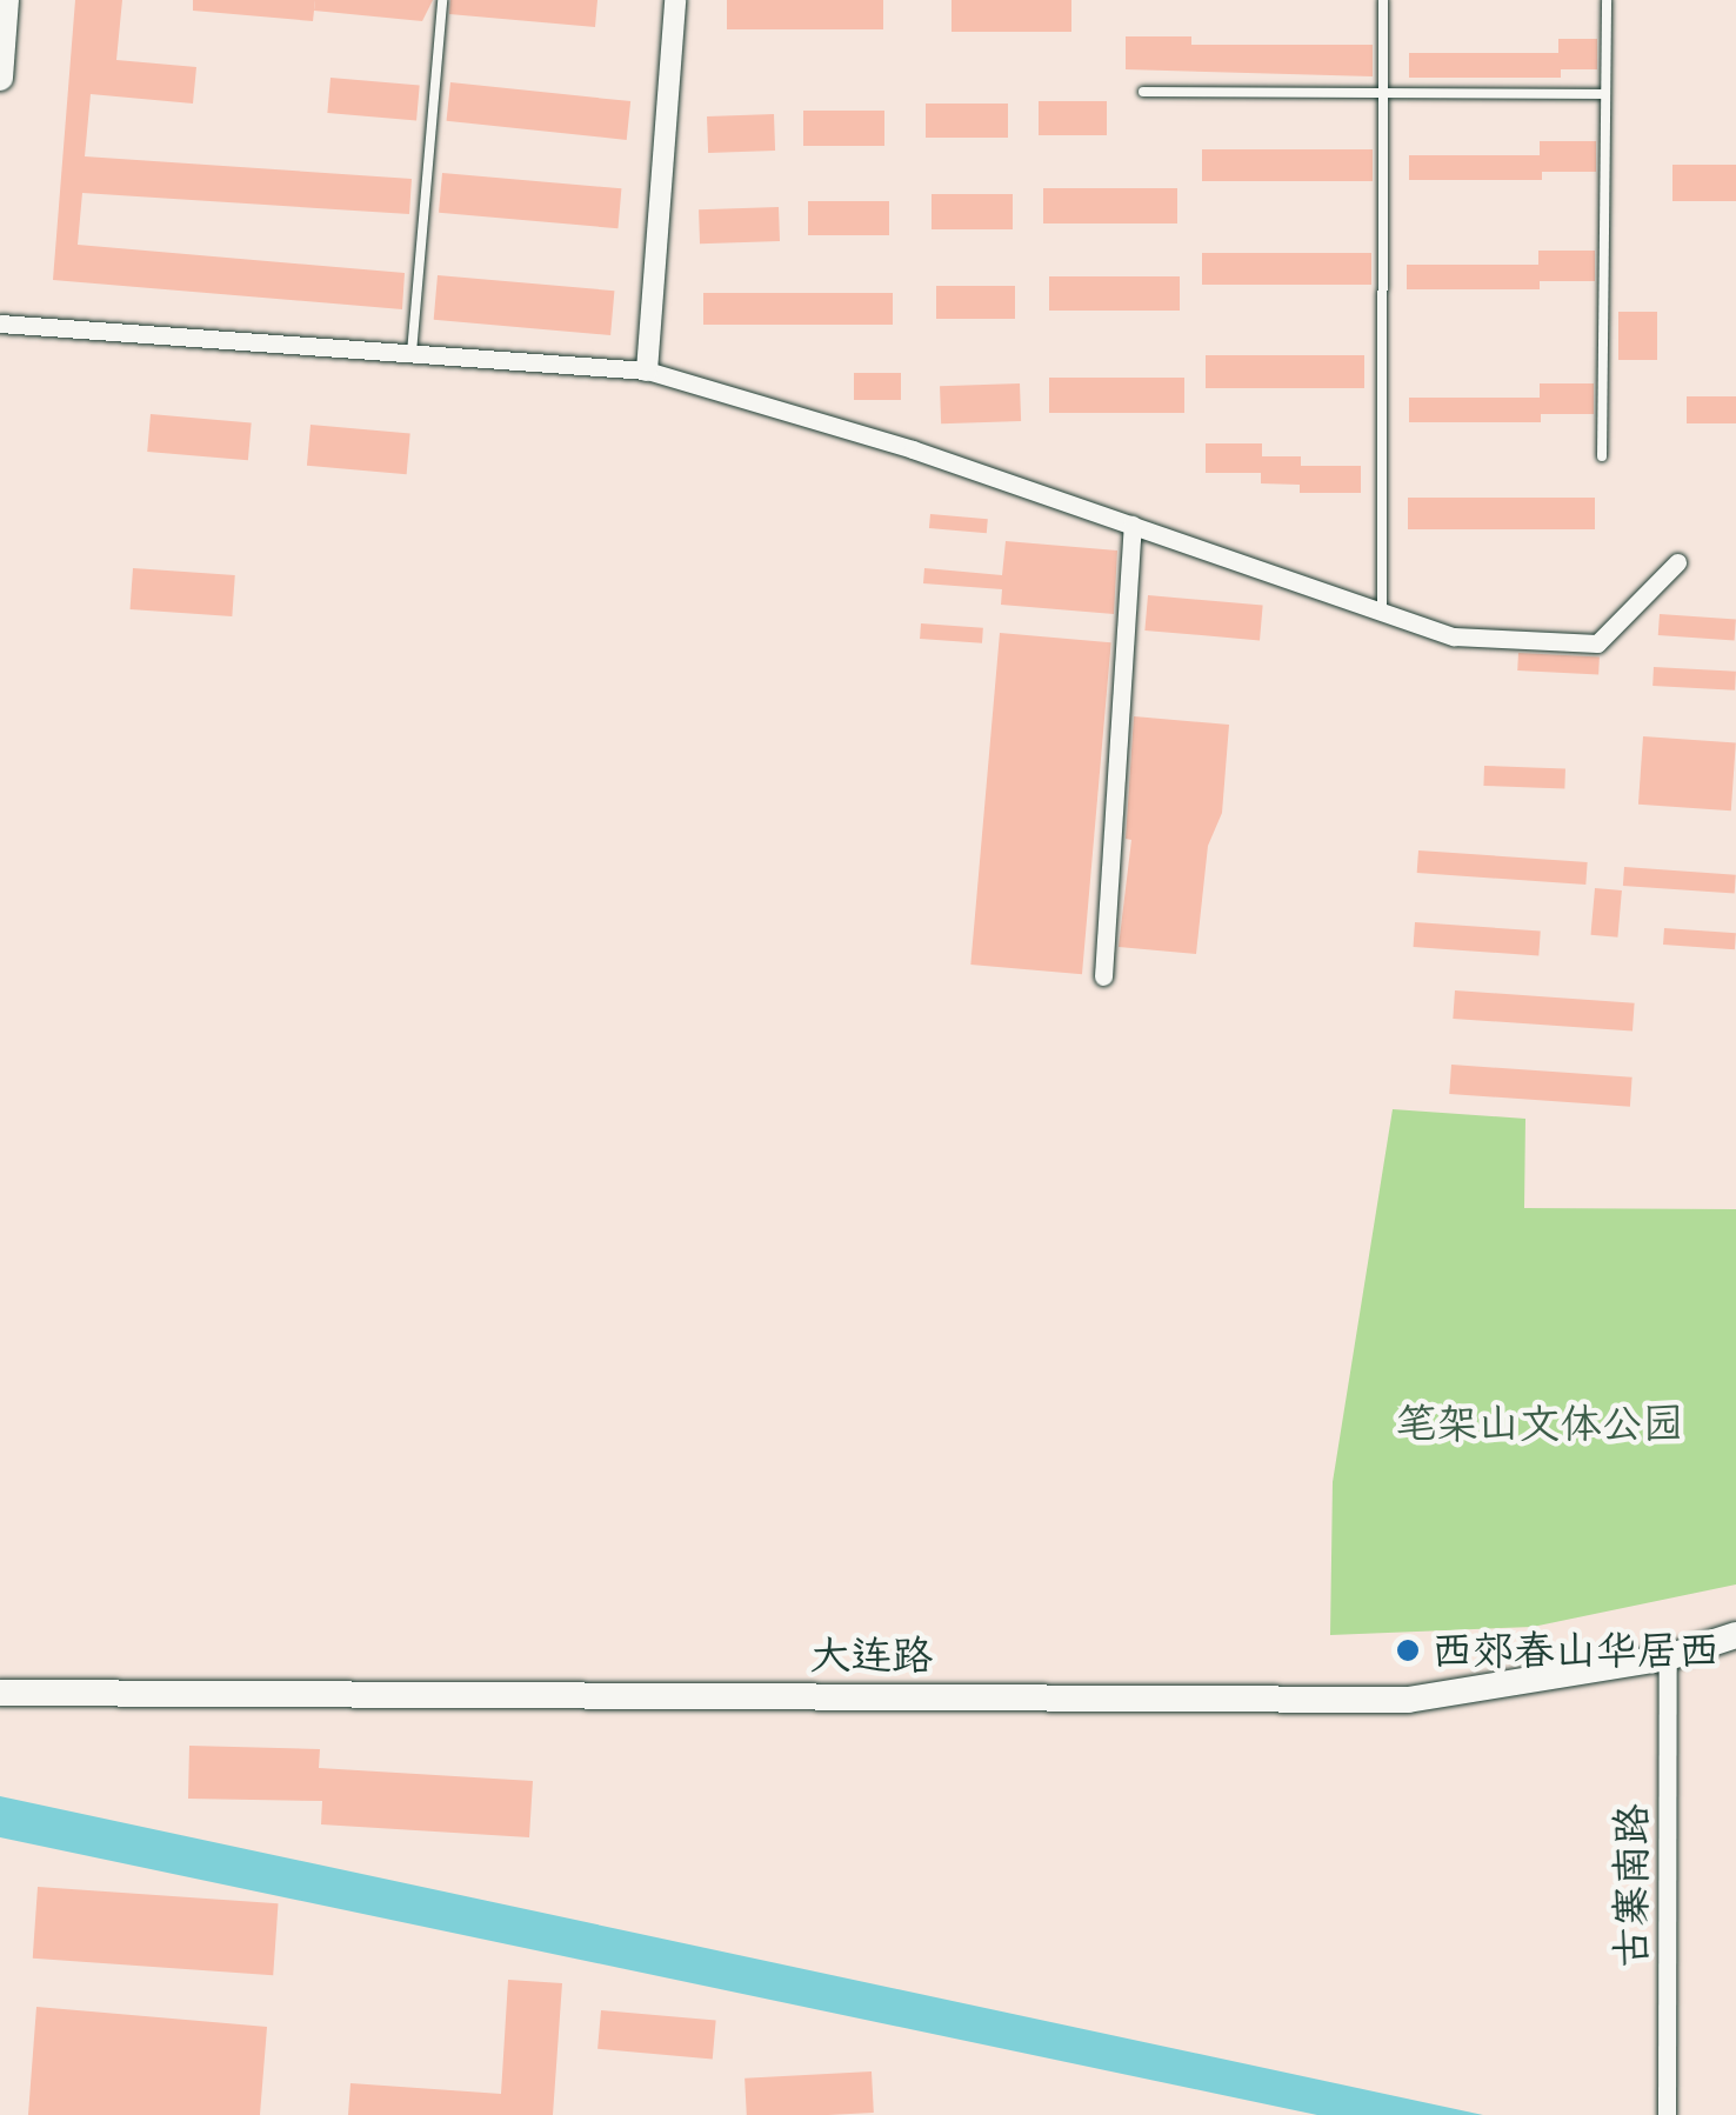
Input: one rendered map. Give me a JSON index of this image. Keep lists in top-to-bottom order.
{
  "streets": {
    "main road": ["大连路"],
    "street": ["古寨南路"]
  },
  "crossings": [
    ["大连路", "古寨南路"]
  ],
  "parks": ["笔架山文体公园"],
  "places": ["西郊春山华居西"]
}
